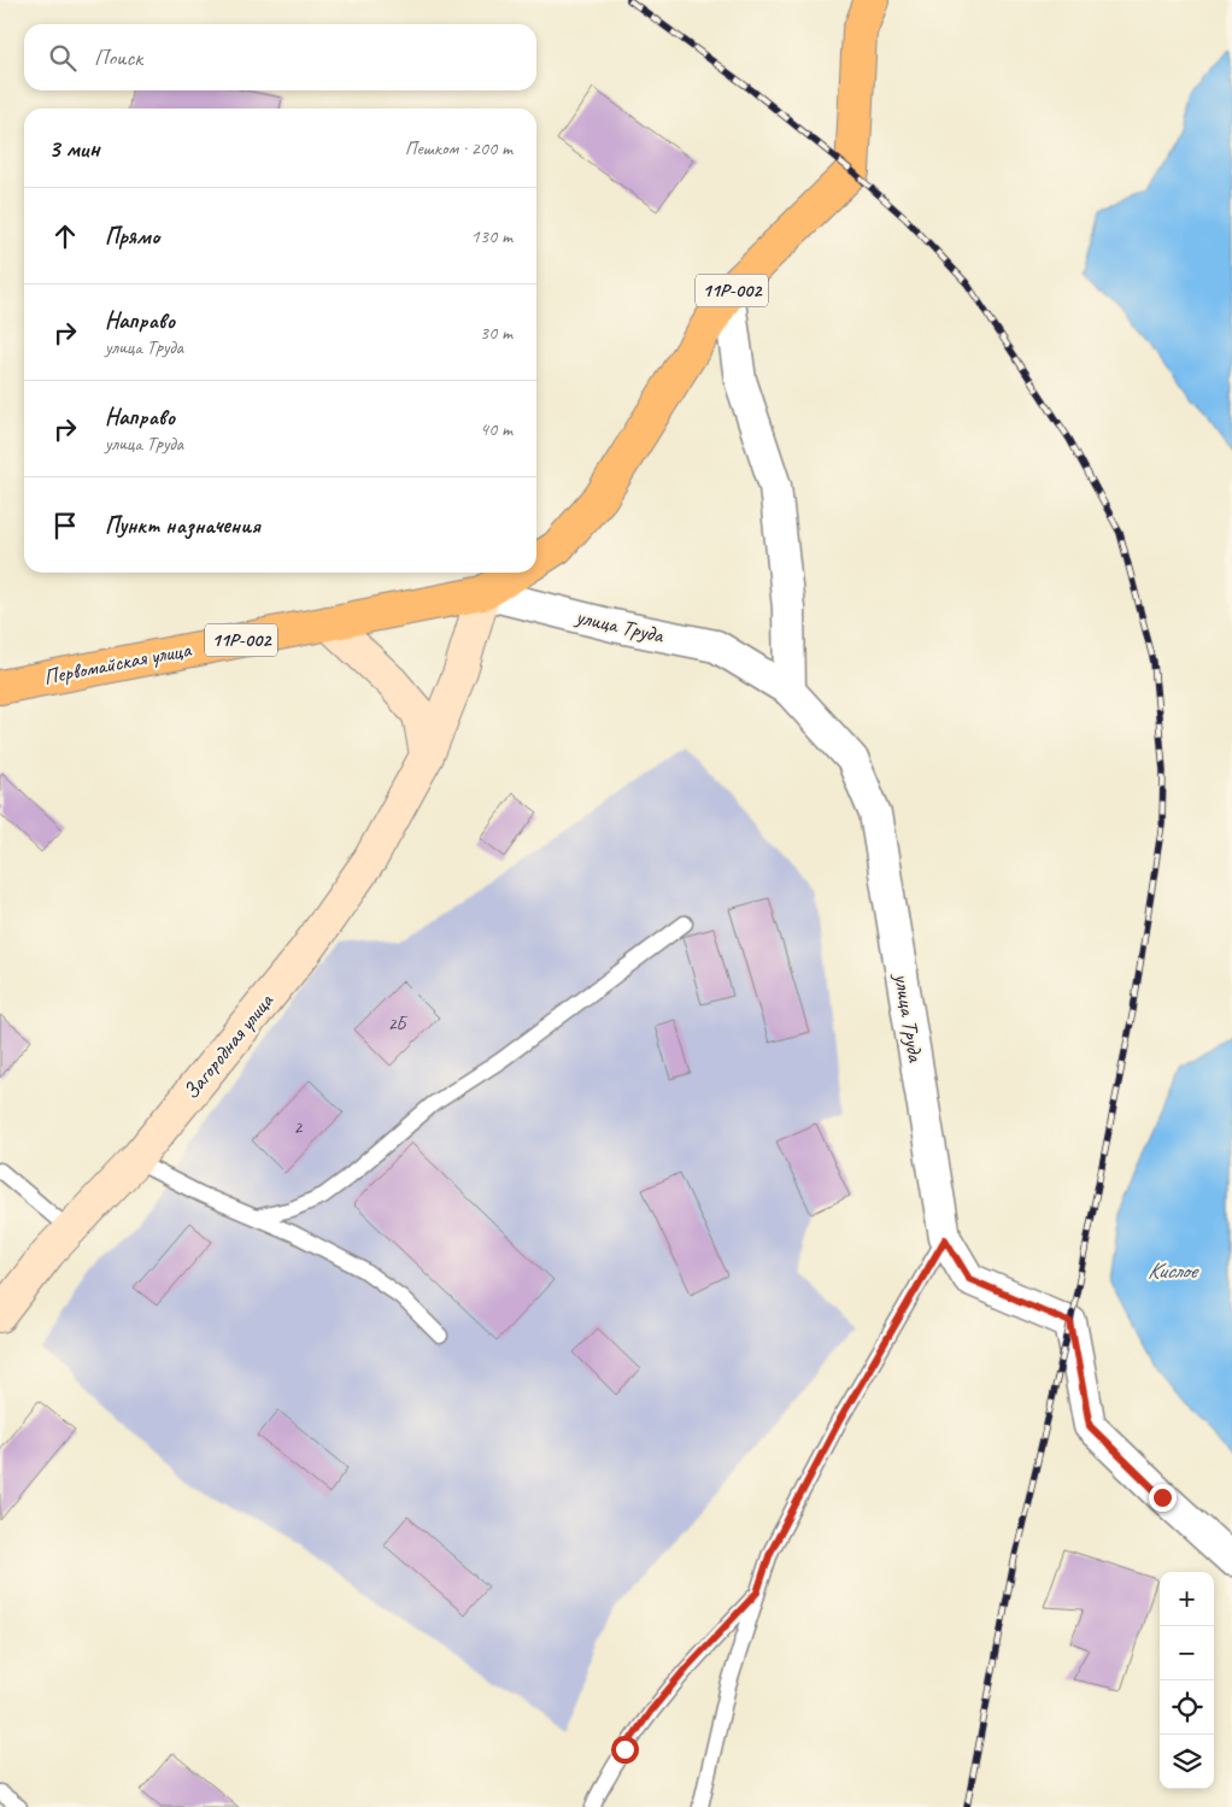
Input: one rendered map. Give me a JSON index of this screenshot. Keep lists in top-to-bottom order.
{
  "streets": {
    "main road": ["11Р-002", "Первомайская улица"],
    "street": ["улица Труда", "Загородная улица"]
  },
  "crossings": [
    ["11Р-002", "улица Труда"],
    ["11Р-002", "Первомайская улица"],
    ["11Р-002", "Загородная улица"],
    ["улица Труда", "Первомайская улица"],
    ["улица Труда", "Загородная улица"],
    ["Первомайская улица", "Загородная улица"]
  ],
  "water": ["Кислое"],
  "house_numbers": ["2Б", "2"],
  "page": {
    "search": "Поиск",
    "heading": ["3 мин", "Пешком · 200 m"],
    "list": [
      ["Прямо", "130 m"],
      ["Направо", "улица Труда", "30 m"],
      ["Направо", "улица Труда", "40 m"],
      "Пункт назначения"
    ],
    "map_buttons": ["+", "−"]
  }
}
